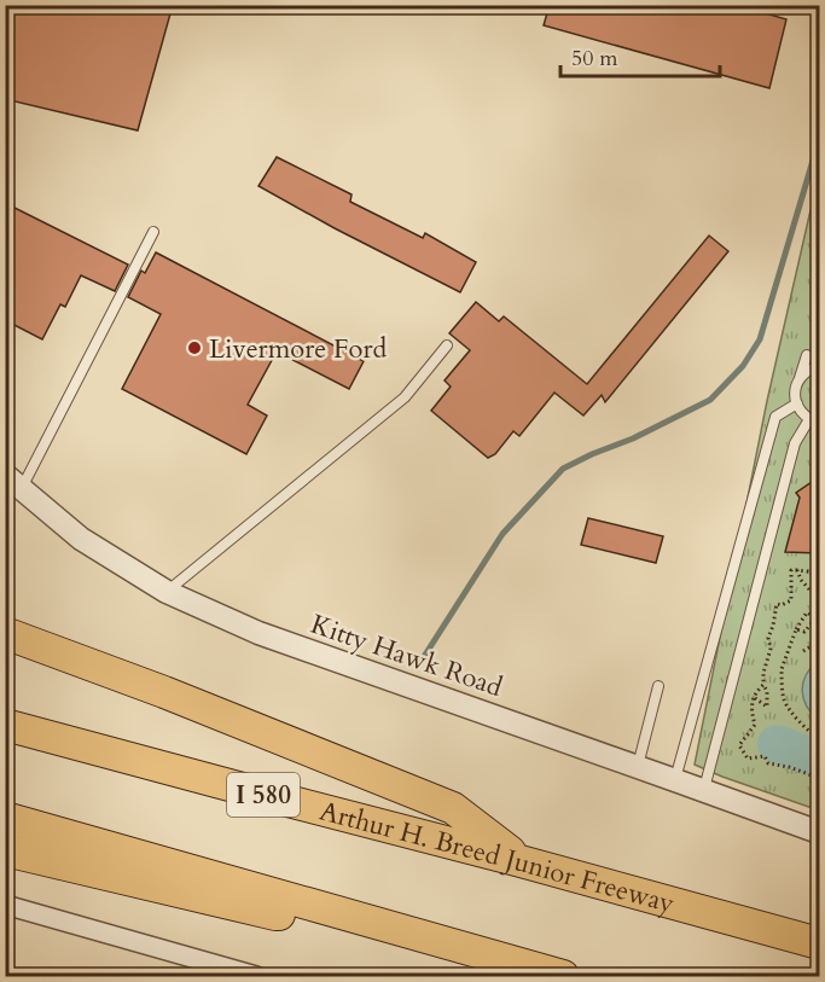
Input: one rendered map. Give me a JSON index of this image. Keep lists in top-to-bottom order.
{
  "streets": {
    "highway": ["I 580", "Arthur H. Breed Junior Freeway"],
    "street": ["Kitty Hawk Road"]
  },
  "places": ["Livermore Ford"],
  "scale_bar": "50 m"
}
